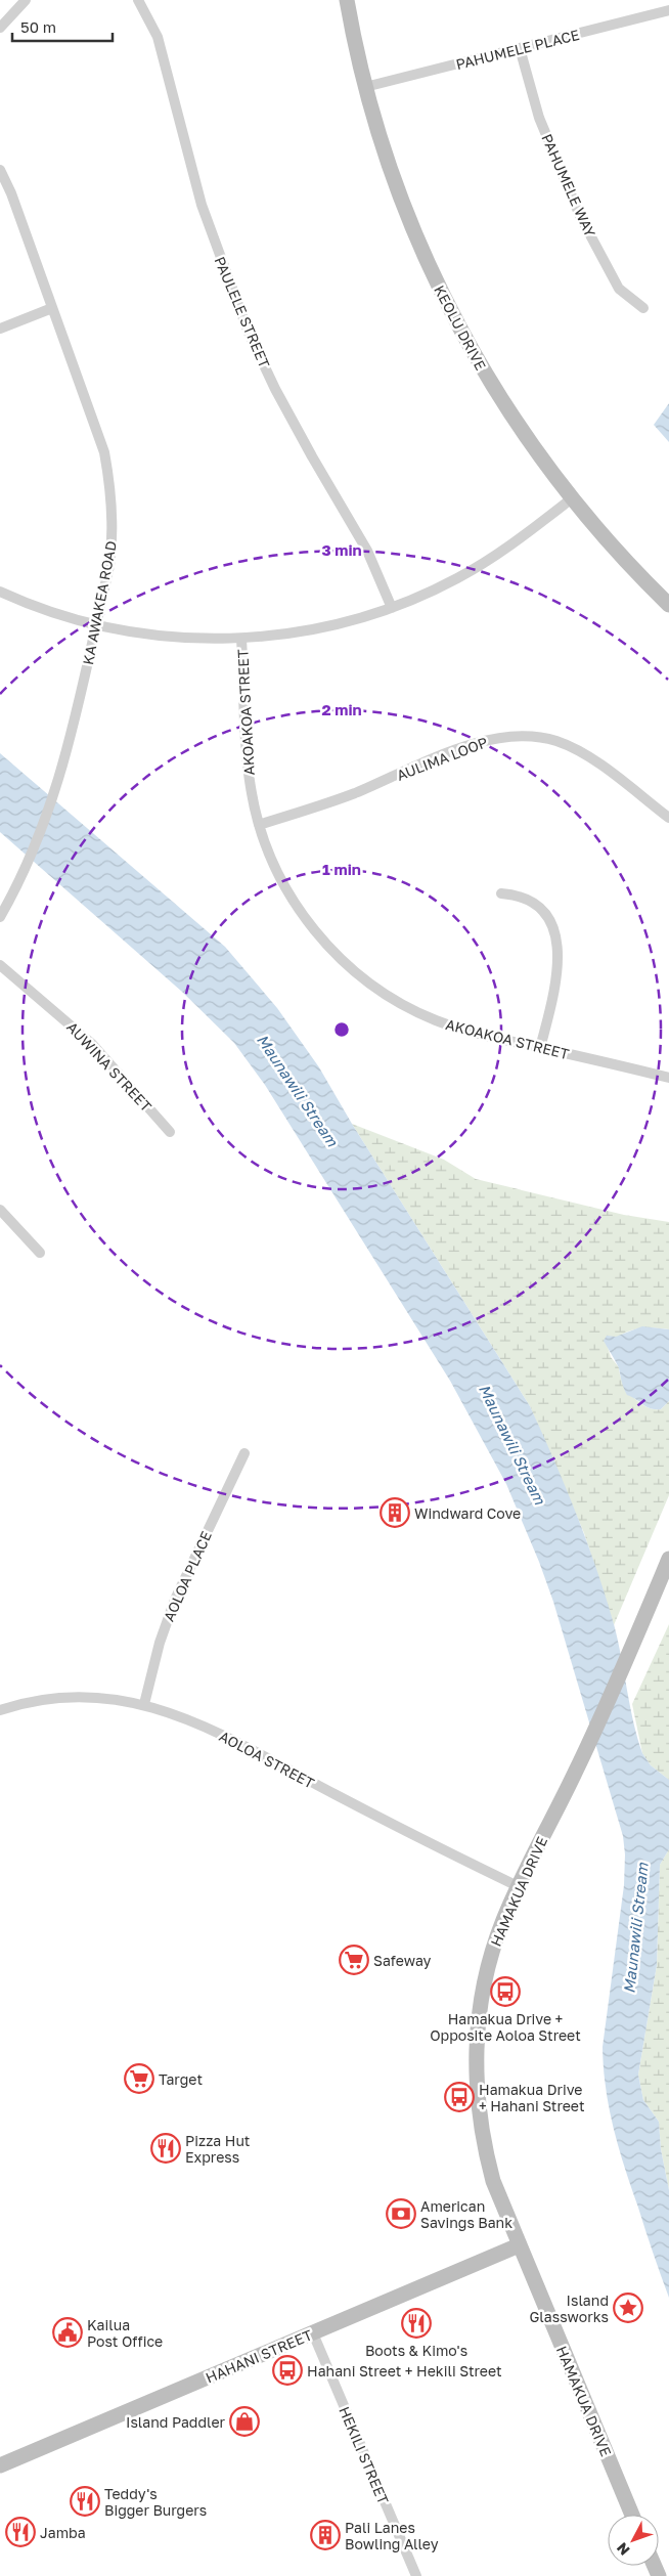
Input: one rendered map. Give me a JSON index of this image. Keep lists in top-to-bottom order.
{
  "streets": {
    "main road": ["KEOLU DRIVE", "HAMAKUA DRIVE", "HAHANI STREET"],
    "street": [
      "PAHUMELE PLACE",
      "PAHUMELE WAY",
      "PAULELE STREET",
      "KA AWAKEA ROAD",
      "AKOAKOA STREET",
      "AULIMA LOOP",
      "AUWINA STREET",
      "AOLOA PLACE",
      "AOLOA STREET",
      "HEKILI STREET"
    ]
  },
  "crossings": [
    ["PAHUMELE PLACE", "PAHUMELE WAY"],
    ["PAHUMELE PLACE", "KEOLU DRIVE"],
    ["AKOAKOA STREET", "AULIMA LOOP"],
    ["AOLOA PLACE", "AOLOA STREET"],
    ["AOLOA STREET", "HAMAKUA DRIVE"],
    ["HAMAKUA DRIVE", "HAHANI STREET"],
    ["HAHANI STREET", "HEKILI STREET"]
  ],
  "water": ["Maunawili Stream"],
  "places": {
    "building": ["Windward Cove", "Pali Lanes Bowling Alley"],
    "supermarket": ["Safeway", "Target"],
    "bus stop": ["Hamakua Drive + Opposite Aoloa Street", "Hamakua Drive + Hahani Street", "Hahani Street + Hekili Street"],
    "restaurant": [
      "Pizza Hut Express",
      "Boots & Kimo's",
      "Teddy's Bigger Burgers",
      "Jamba"
    ],
    "bank": ["American Savings Bank"],
    "place": ["Island Glassworks"],
    "public building": ["Kailua Post Office"],
    "shop": ["Island Paddler"]
  },
  "scale_bar": "50 m",
  "north": "bottom left",
  "rings": ["3 min", "2 min", "1 min"]
}
